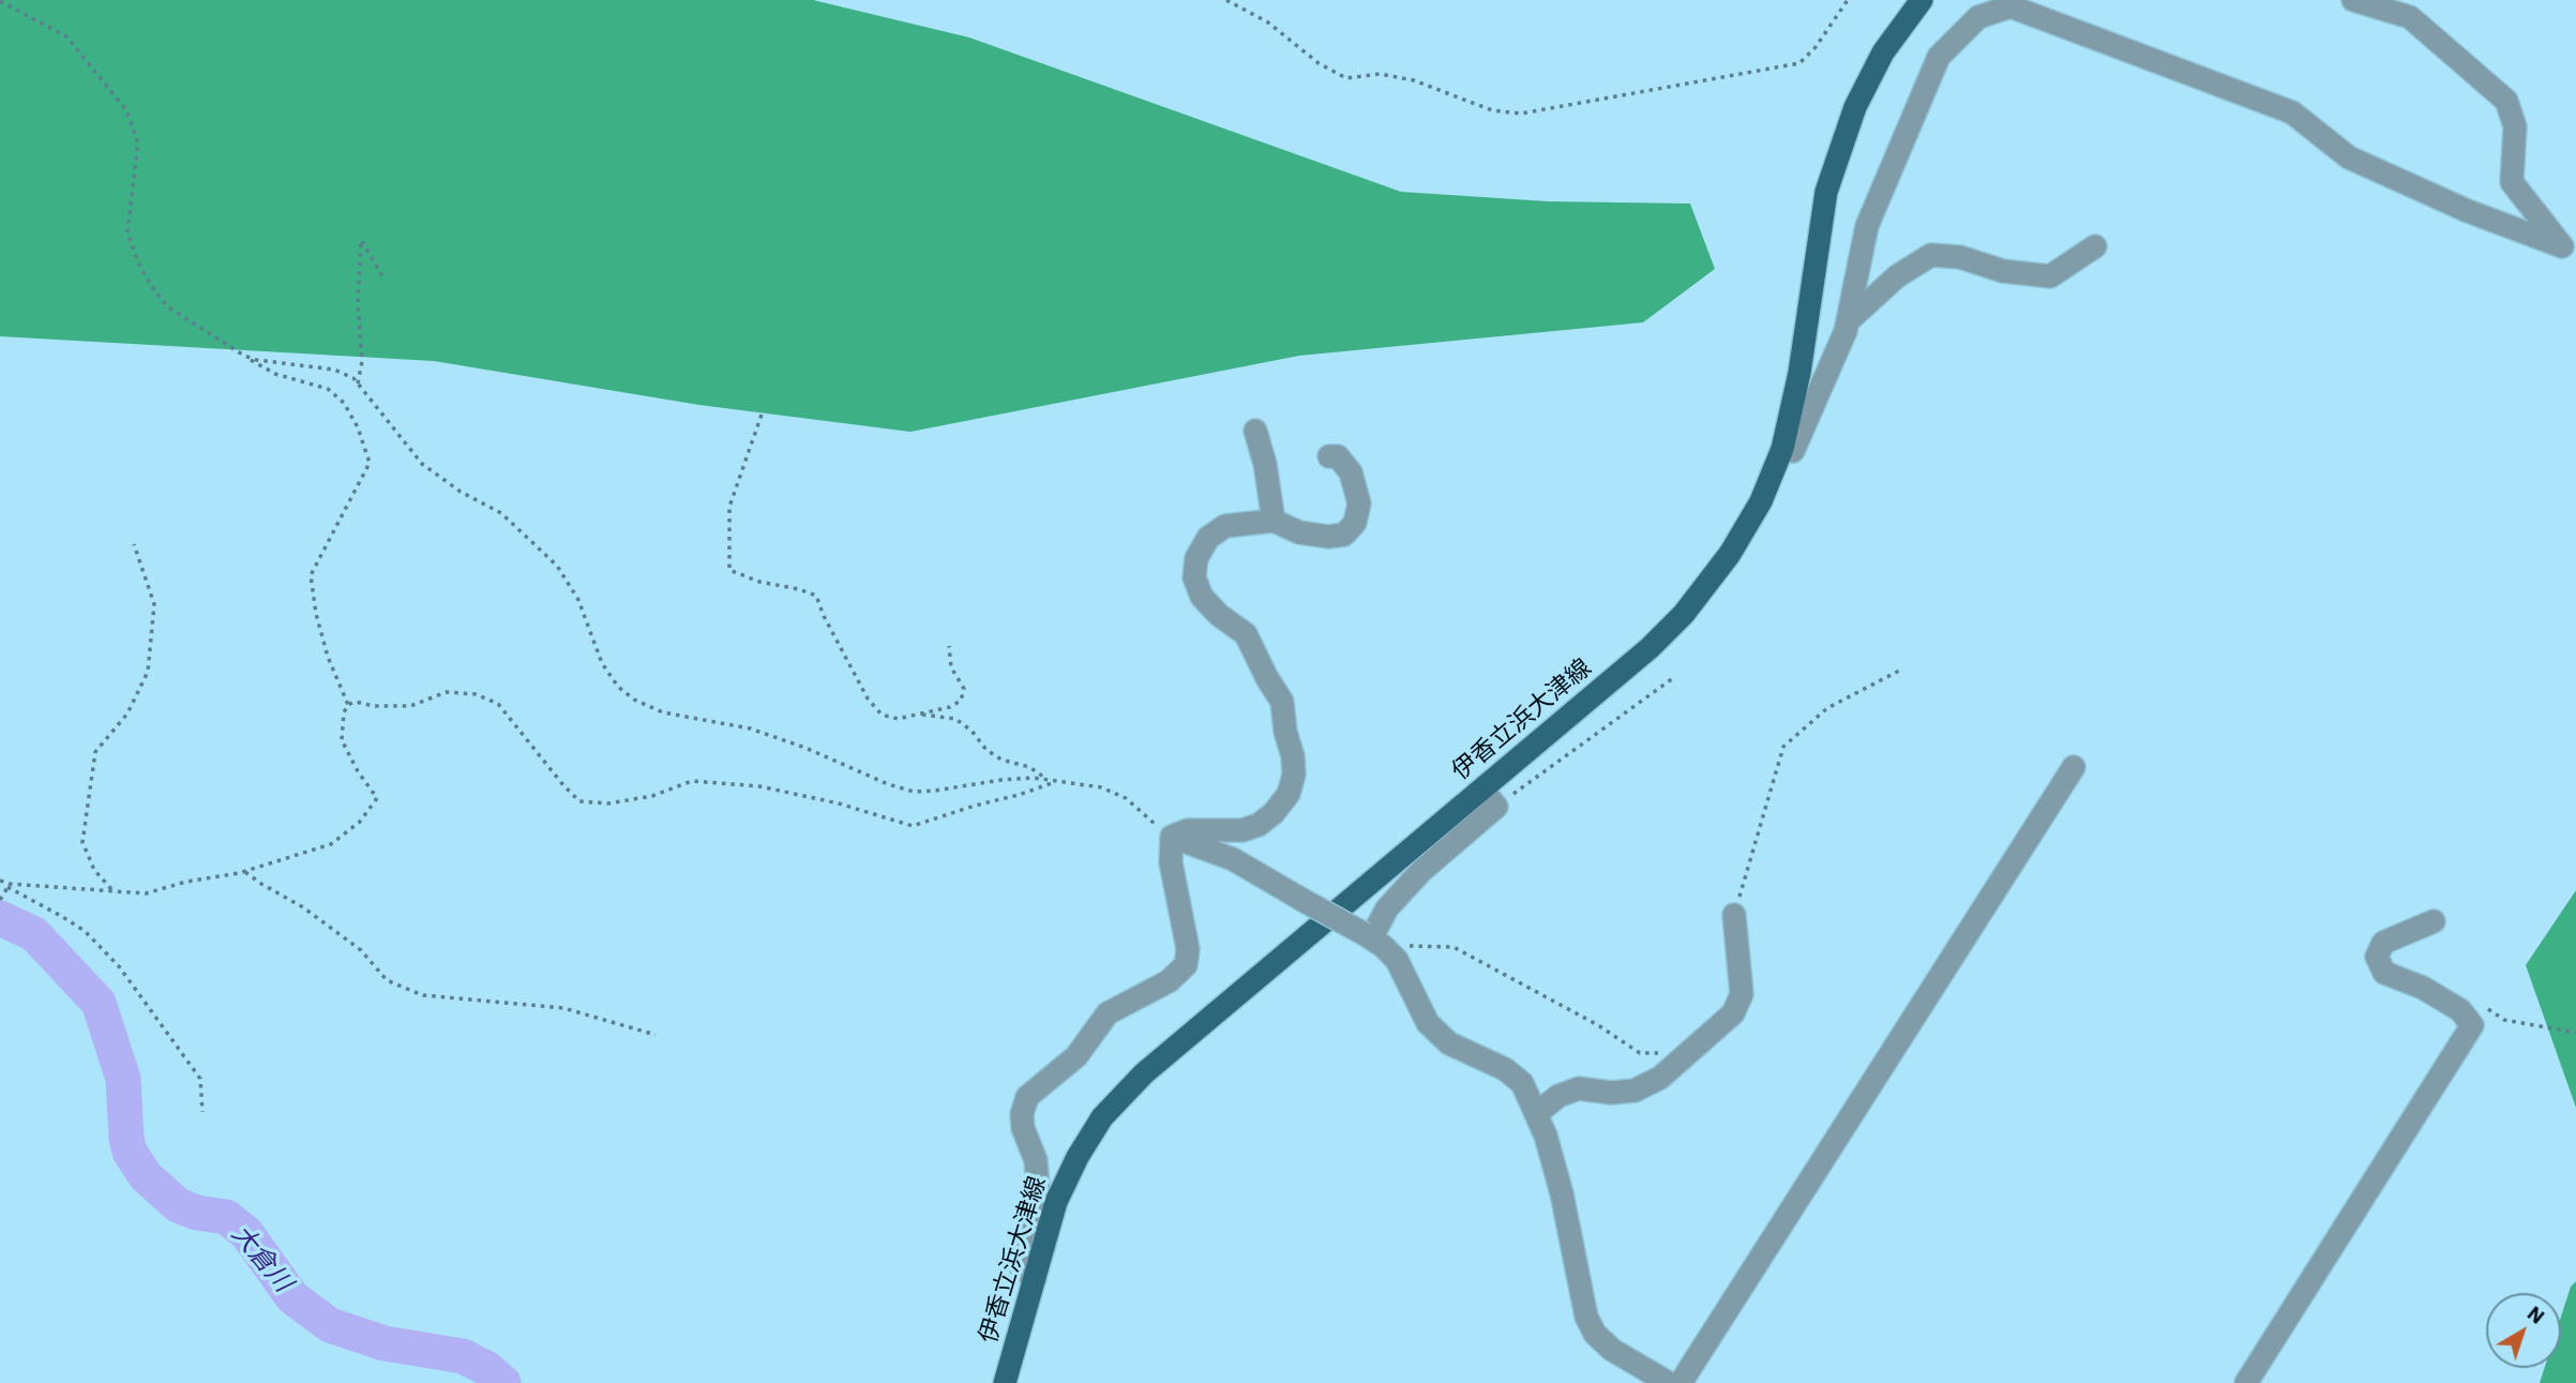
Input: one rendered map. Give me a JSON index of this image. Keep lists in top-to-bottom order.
{
  "streets": {
    "main road": ["伊香立浜大津線"]
  },
  "water": ["大倉川"],
  "north": "top right"
}
